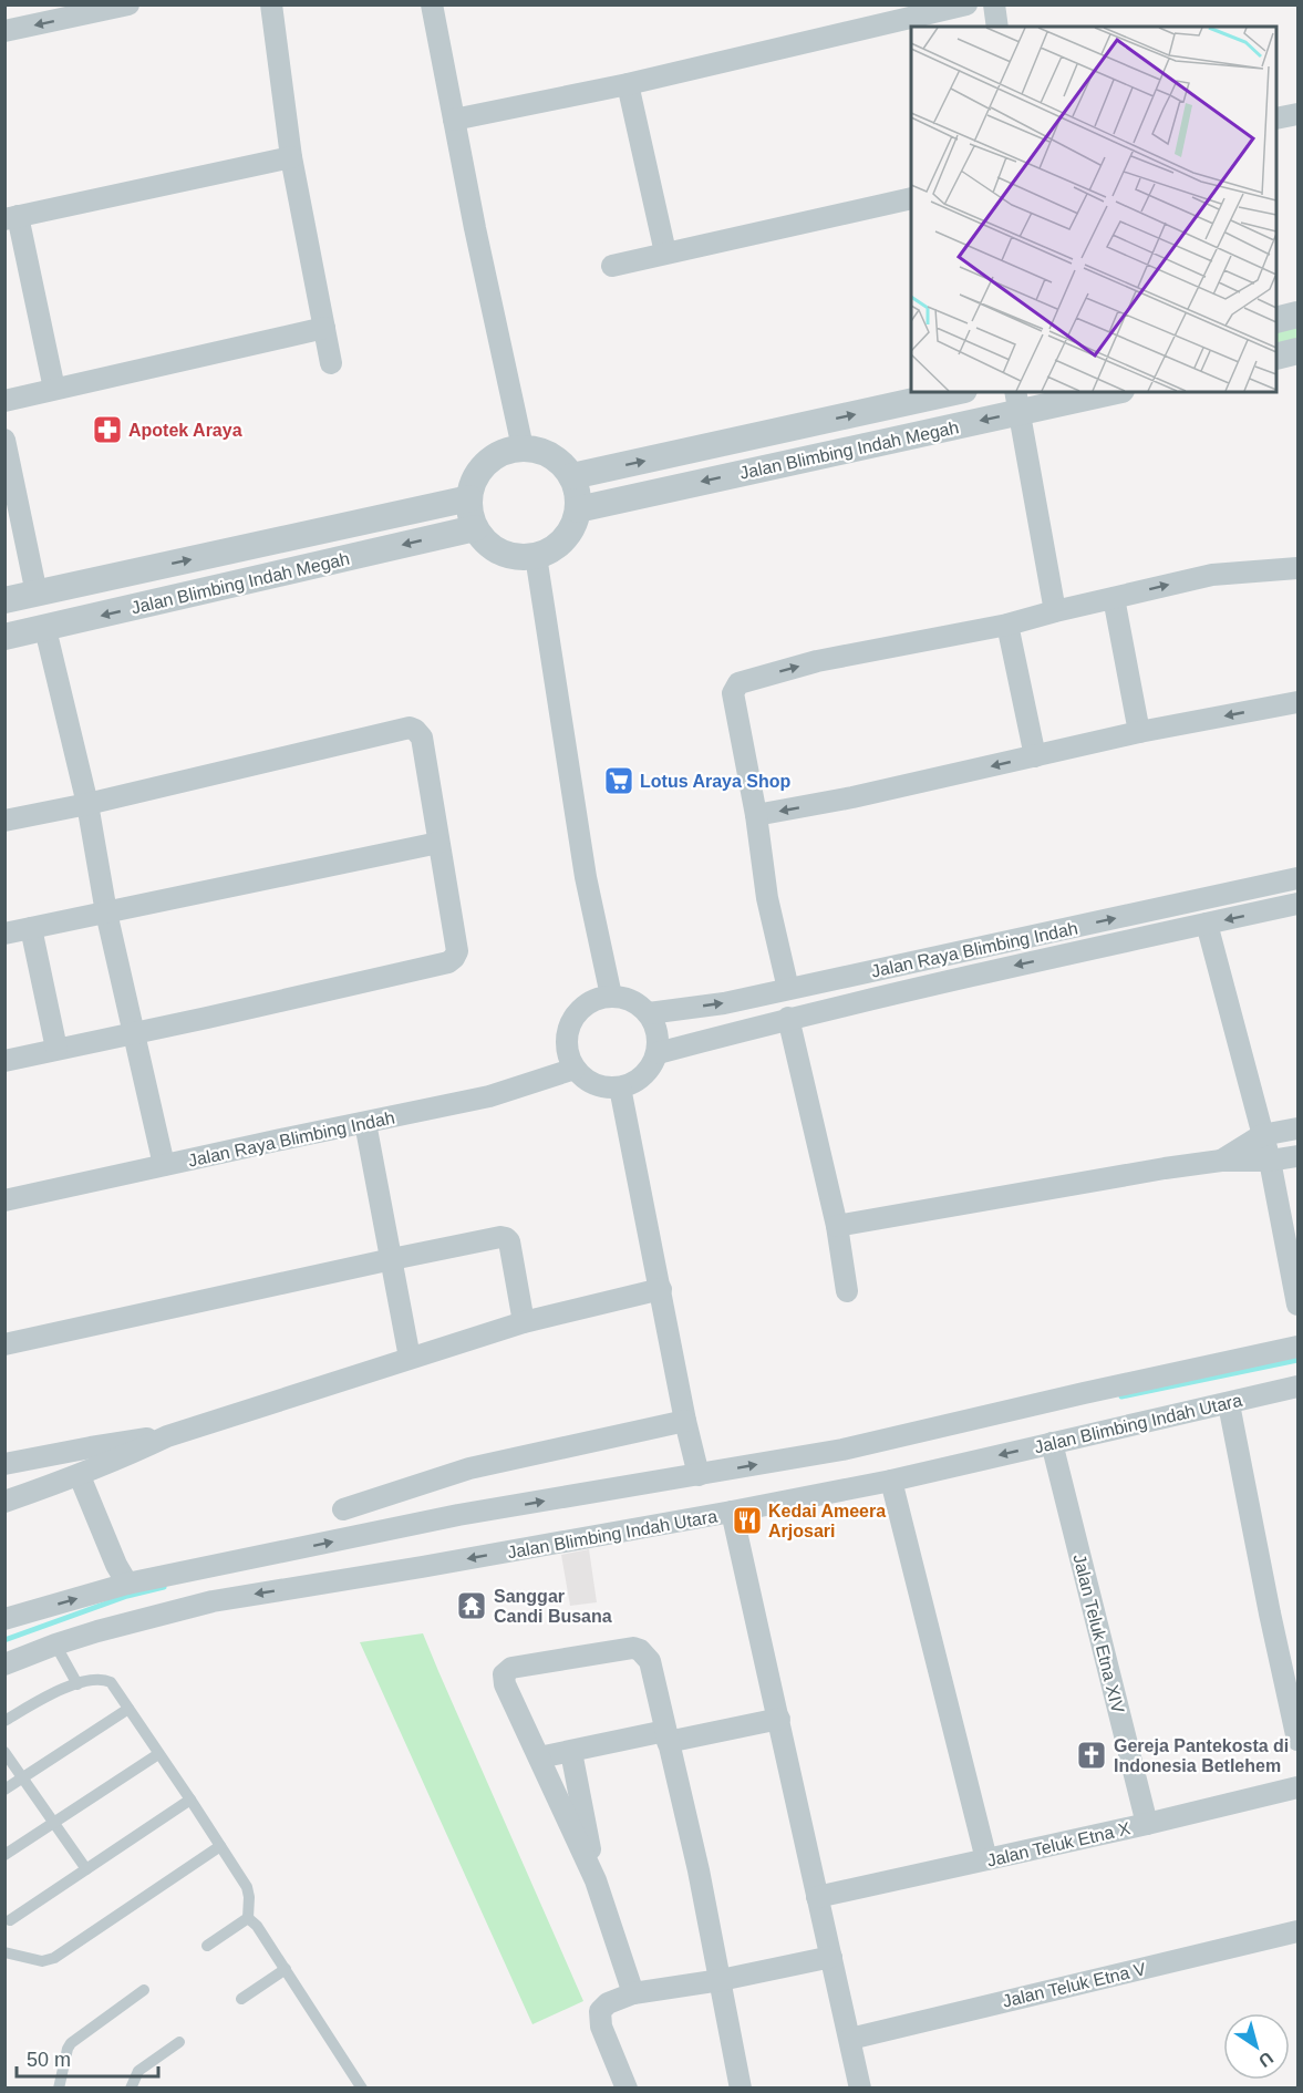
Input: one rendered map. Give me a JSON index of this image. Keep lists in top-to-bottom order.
{
  "streets": {
    "street": [
      "Jalan Blimbing Indah Megah",
      "Jalan Raya Blimbing Indah",
      "Jalan Blimbing Indah Utara",
      "Jalan Teluk Etna XIV",
      "Jalan Teluk Etna X",
      "Jalan Teluk Etna V"
    ]
  },
  "crossings": [
    ["Jalan Blimbing Indah Utara", "Jalan Teluk Etna XIV"],
    ["Jalan Teluk Etna XIV", "Jalan Teluk Etna X"]
  ],
  "places": {
    "pharmacy": ["Apotek Araya"],
    "supermarket": ["Lotus Araya Shop"],
    "restaurant": ["Kedai Ameera Arjosari"],
    "temple": ["Sanggar Candi Busana"],
    "church": ["Gereja Pantekosta di Indonesia Betlehem"]
  },
  "scale_bar": "50 m",
  "north": "bottom right"
}
